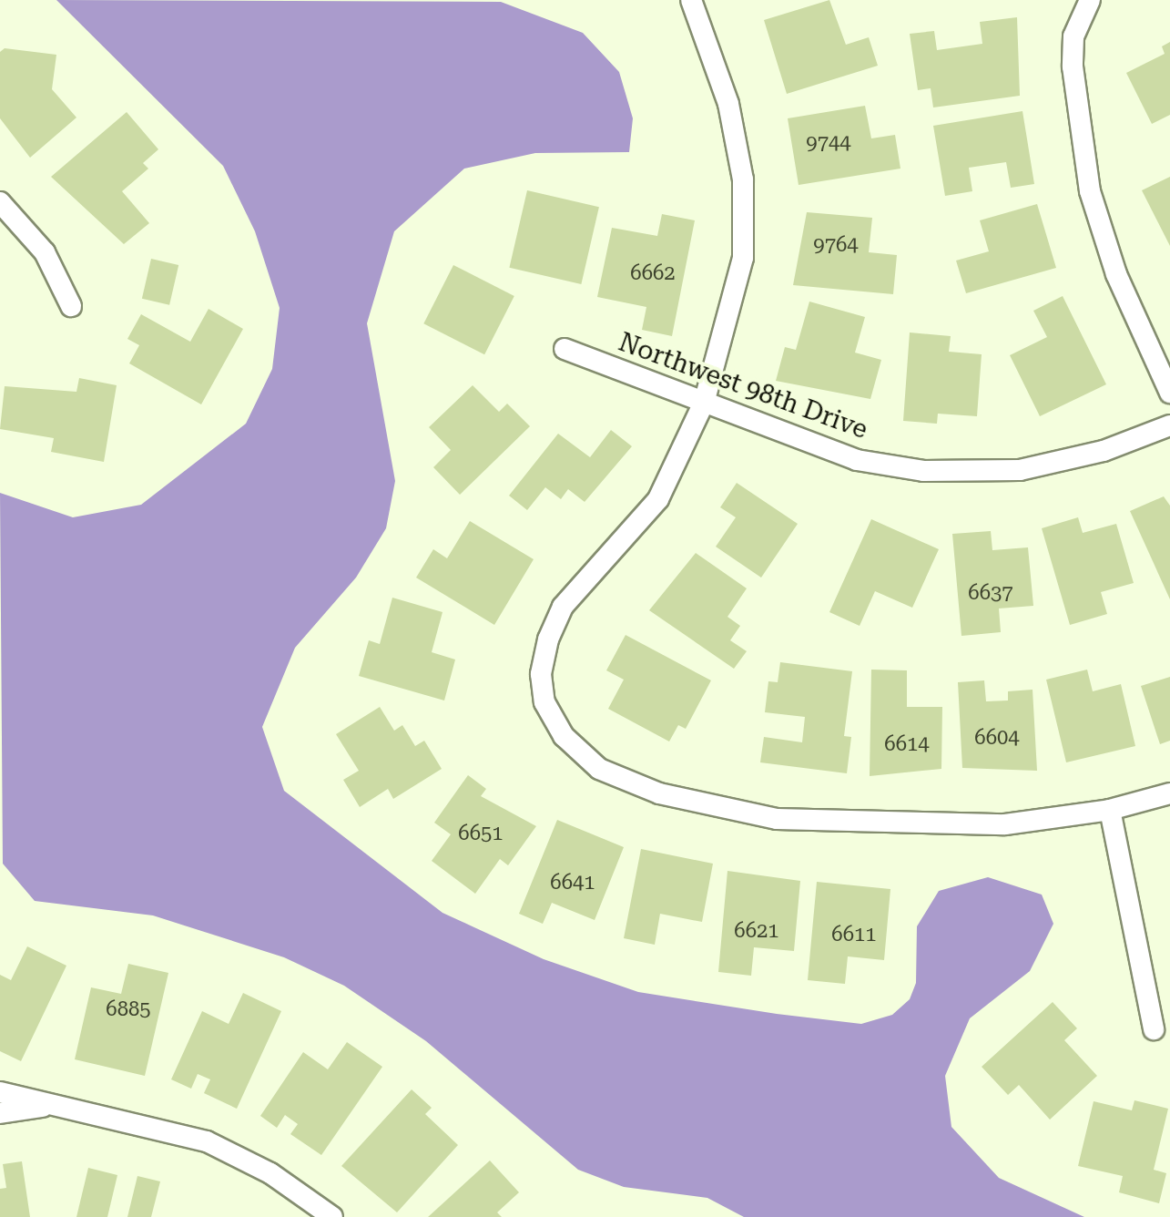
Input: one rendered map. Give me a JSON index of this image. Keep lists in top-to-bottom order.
{
  "streets": {
    "street": ["Northwest 98th Drive"]
  },
  "house_numbers": [
    "9744",
    "9764",
    "6662",
    "6637",
    "6604",
    "6614",
    "6651",
    "6641",
    "6621",
    "6611",
    "6885"
  ]
}
